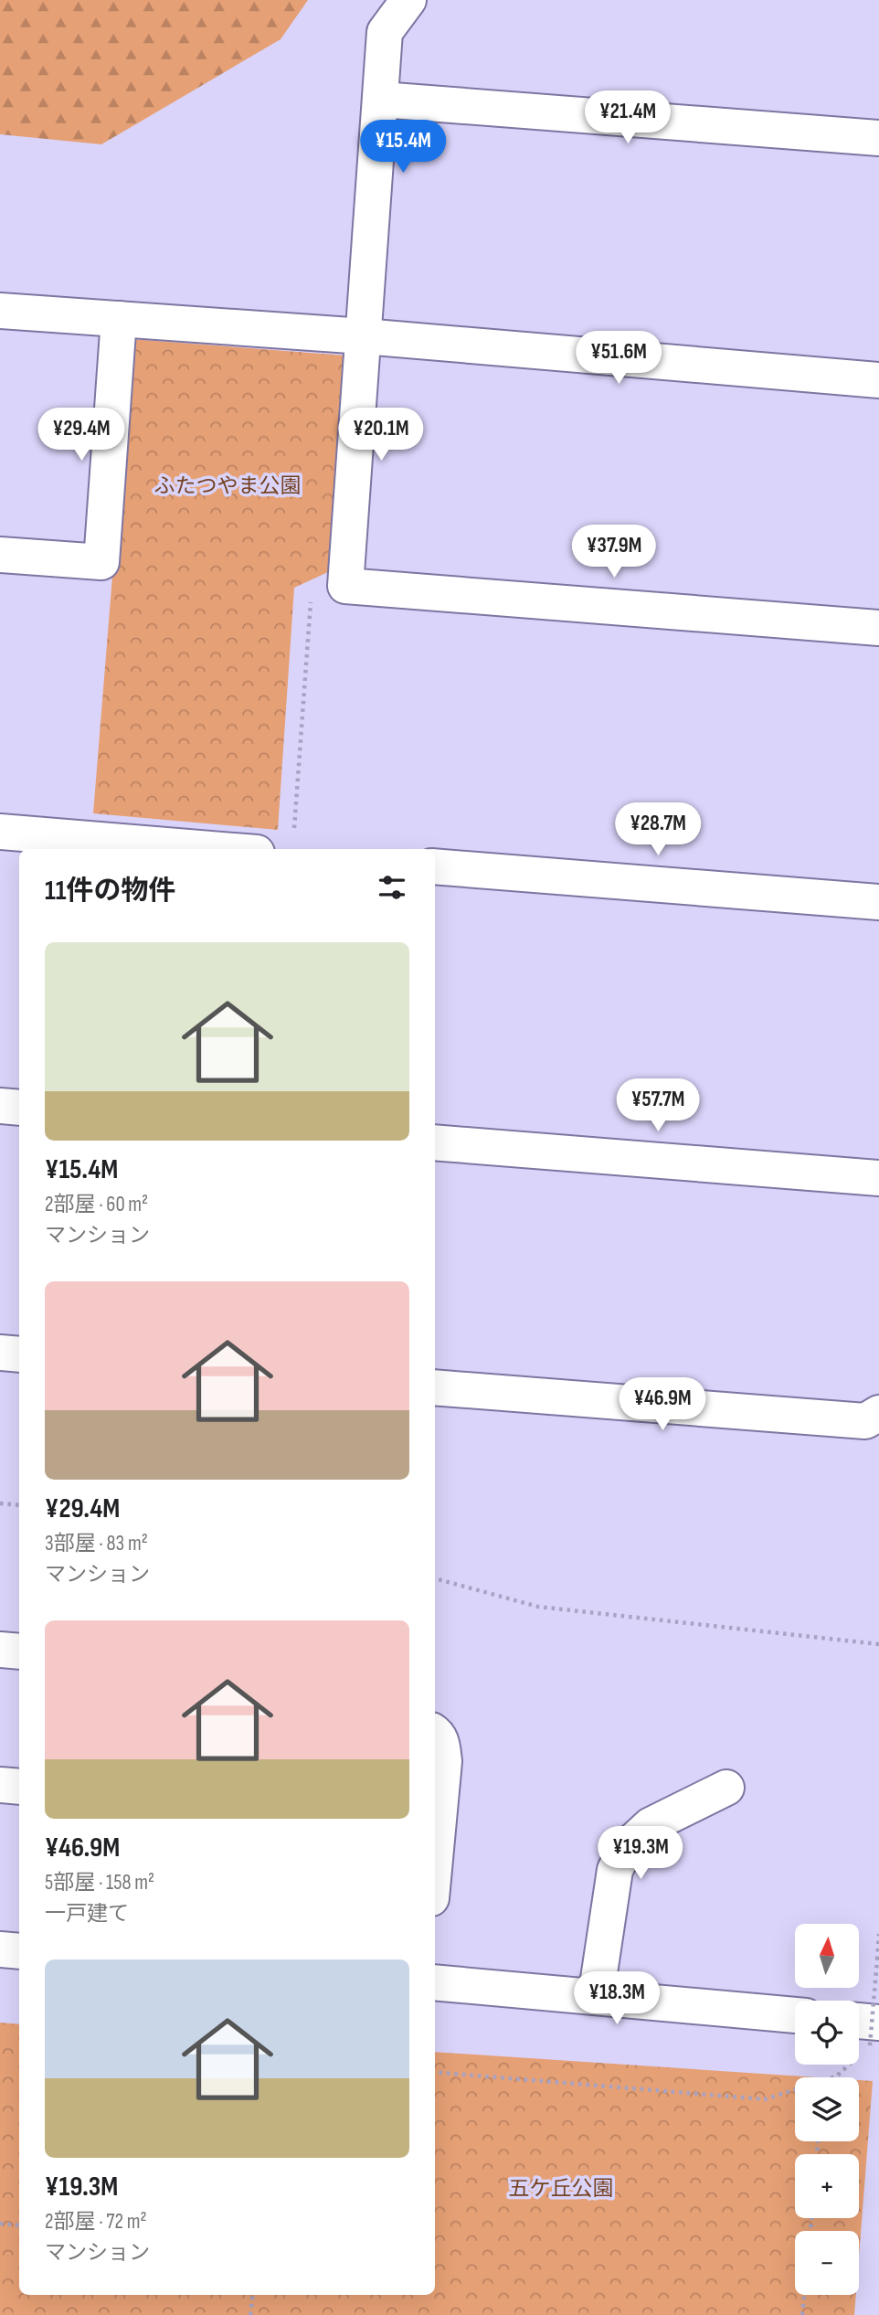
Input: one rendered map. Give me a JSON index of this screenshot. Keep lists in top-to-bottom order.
{
  "parks": ["ふたつやま公園", "五ケ丘公園"],
  "north": "top",
  "page": {
    "price": [
      "¥21.4M",
      "¥15.4M",
      "¥51.6M",
      "¥29.4M",
      "¥20.1M",
      "¥37.9M",
      "¥28.7M",
      "¥57.7M",
      "¥46.9M",
      "¥19.3M",
      "¥18.3M"
    ],
    "heading": "11件の物件",
    "list": [
      {
        "name": "¥15.4M",
        "note": "2部屋 · 60 m² · マンション"
      },
      {
        "name": "¥29.4M",
        "note": "3部屋 · 83 m² · マンション"
      },
      {
        "name": "¥46.9M",
        "note": "5部屋 · 158 m² · 一戸建て"
      },
      {
        "name": "¥19.3M",
        "note": "2部屋 · 72 m² · マンション"
      }
    ],
    "map_buttons": ["+", "−"]
  }
}
